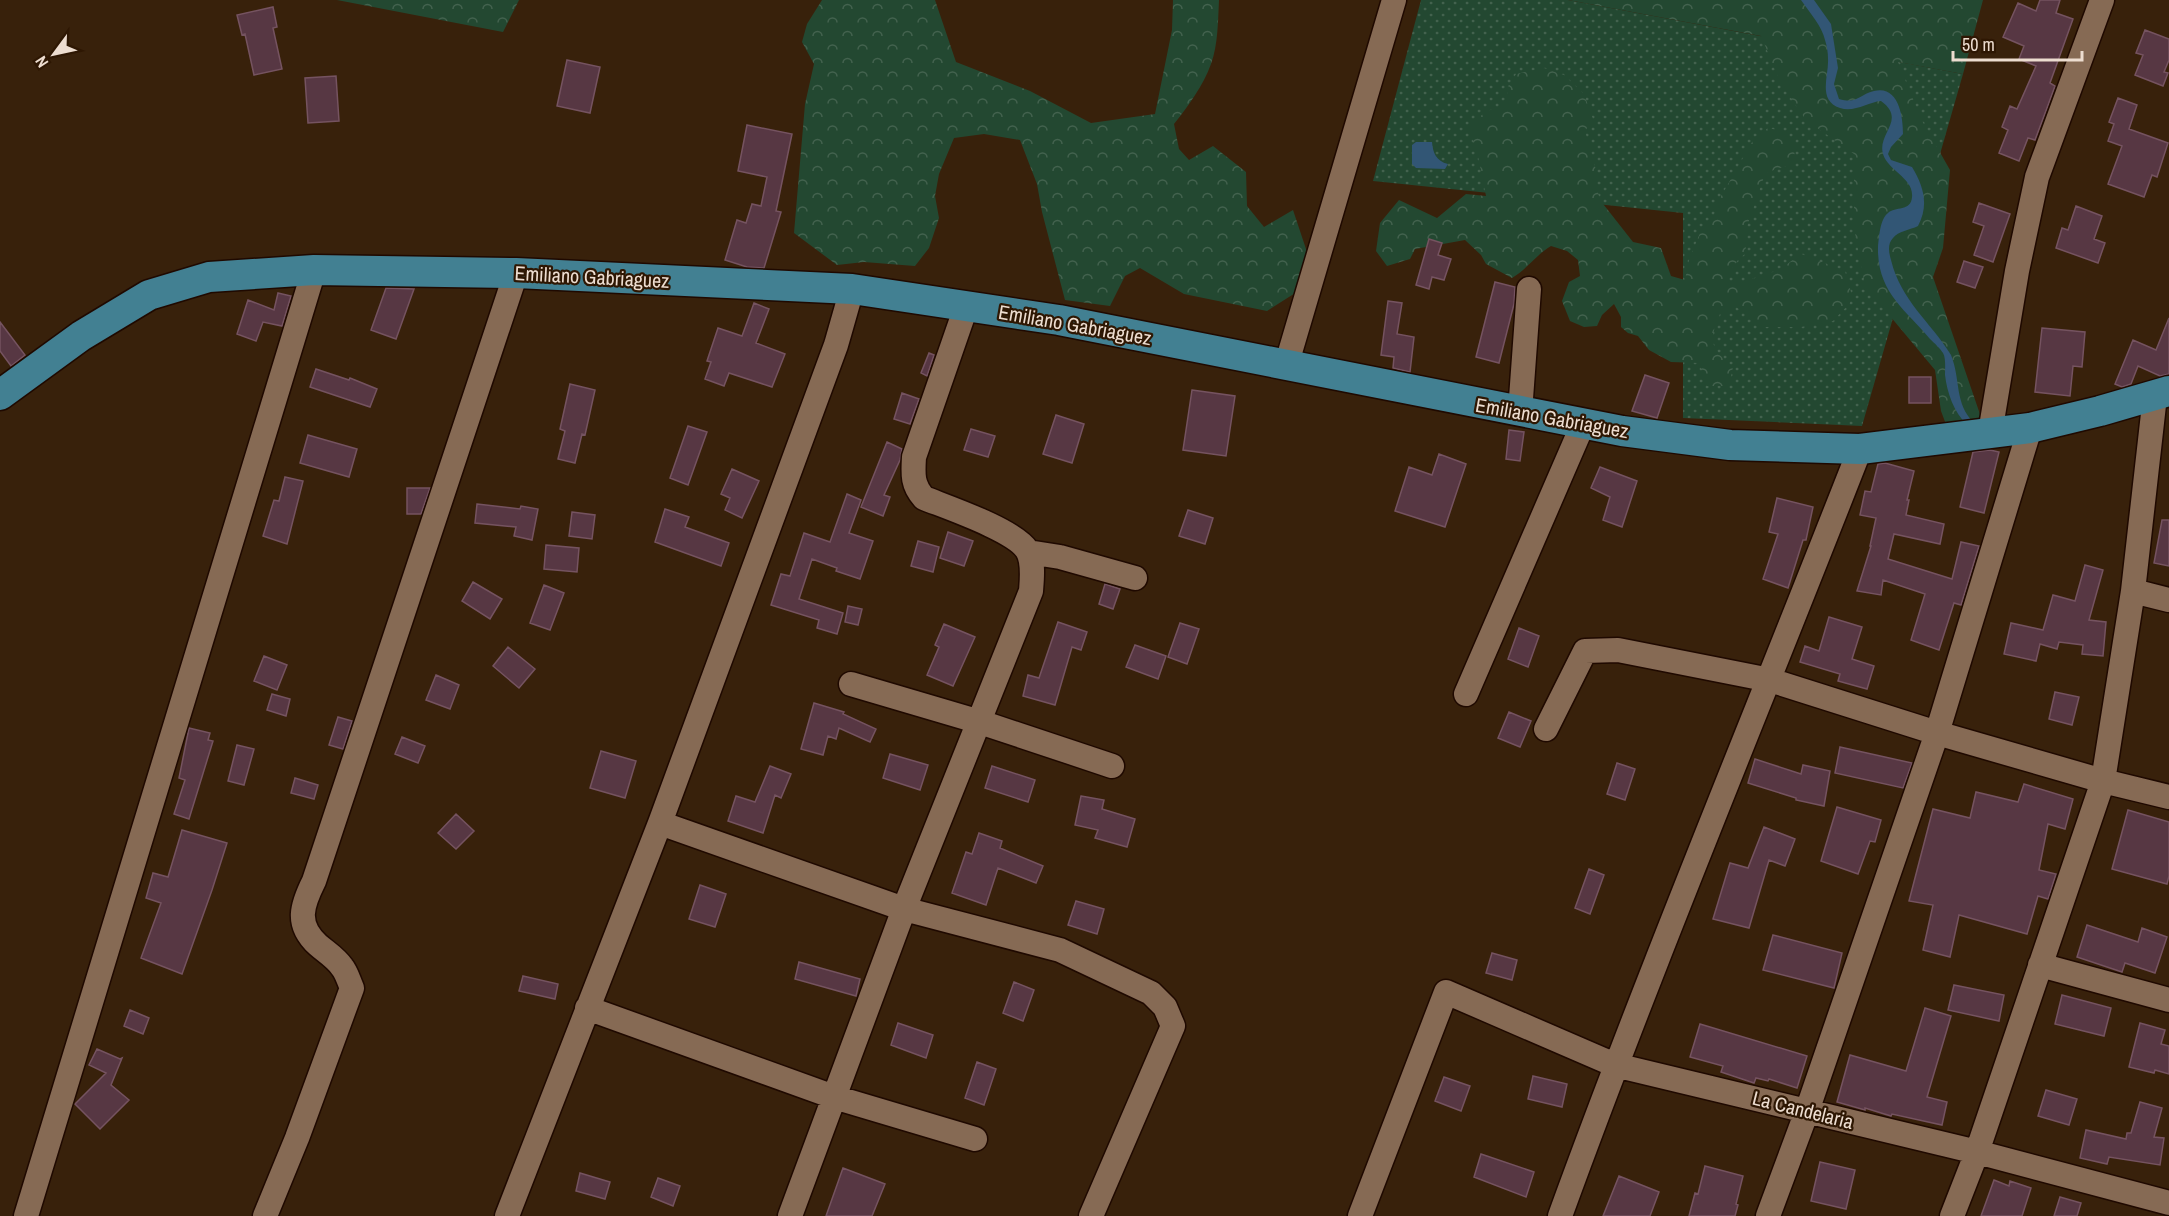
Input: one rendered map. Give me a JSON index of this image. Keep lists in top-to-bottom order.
{
  "streets": {
    "main road": ["Emiliano Gabriaguez"],
    "street": ["La Candelaria"]
  },
  "scale_bar": "50 m",
  "north": "bottom left"
}
